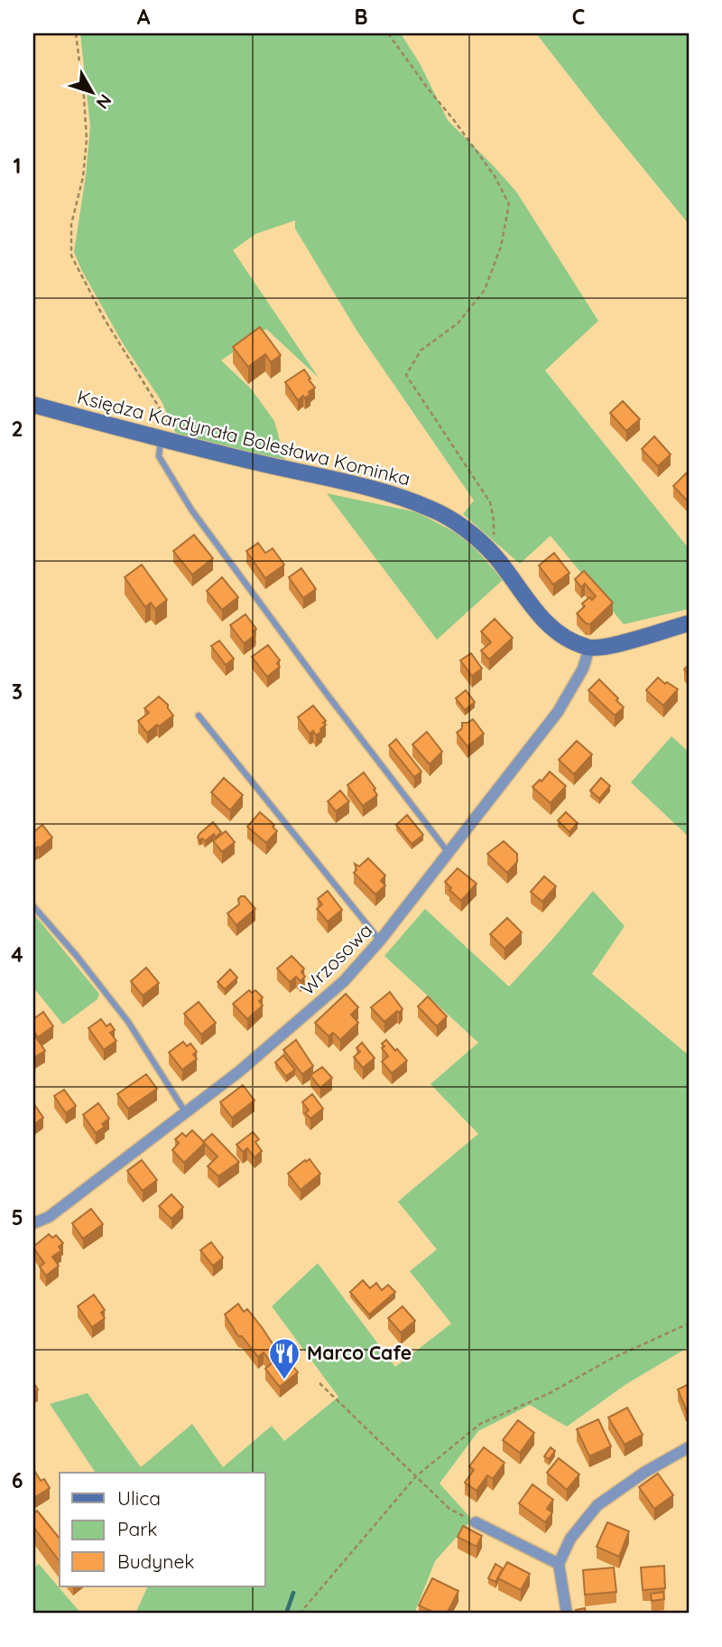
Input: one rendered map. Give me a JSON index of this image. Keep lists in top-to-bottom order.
{
  "streets": {
    "street": ["Księdza Kardynała Bolesława Kominka", "Wrzosowa"]
  },
  "crossings": [
    ["Księdza Kardynała Bolesława Kominka", "Wrzosowa"]
  ],
  "places": {
    "restaurant": ["Marco Cafe"]
  },
  "legend": ["Ulica", "Park", "Budynek"],
  "north": "bottom right",
  "grid": {
    "columns": ["A", "B", "C"],
    "rows": [
      "1",
      "2",
      "3",
      "4",
      "5",
      "6"
    ]
  }
}
